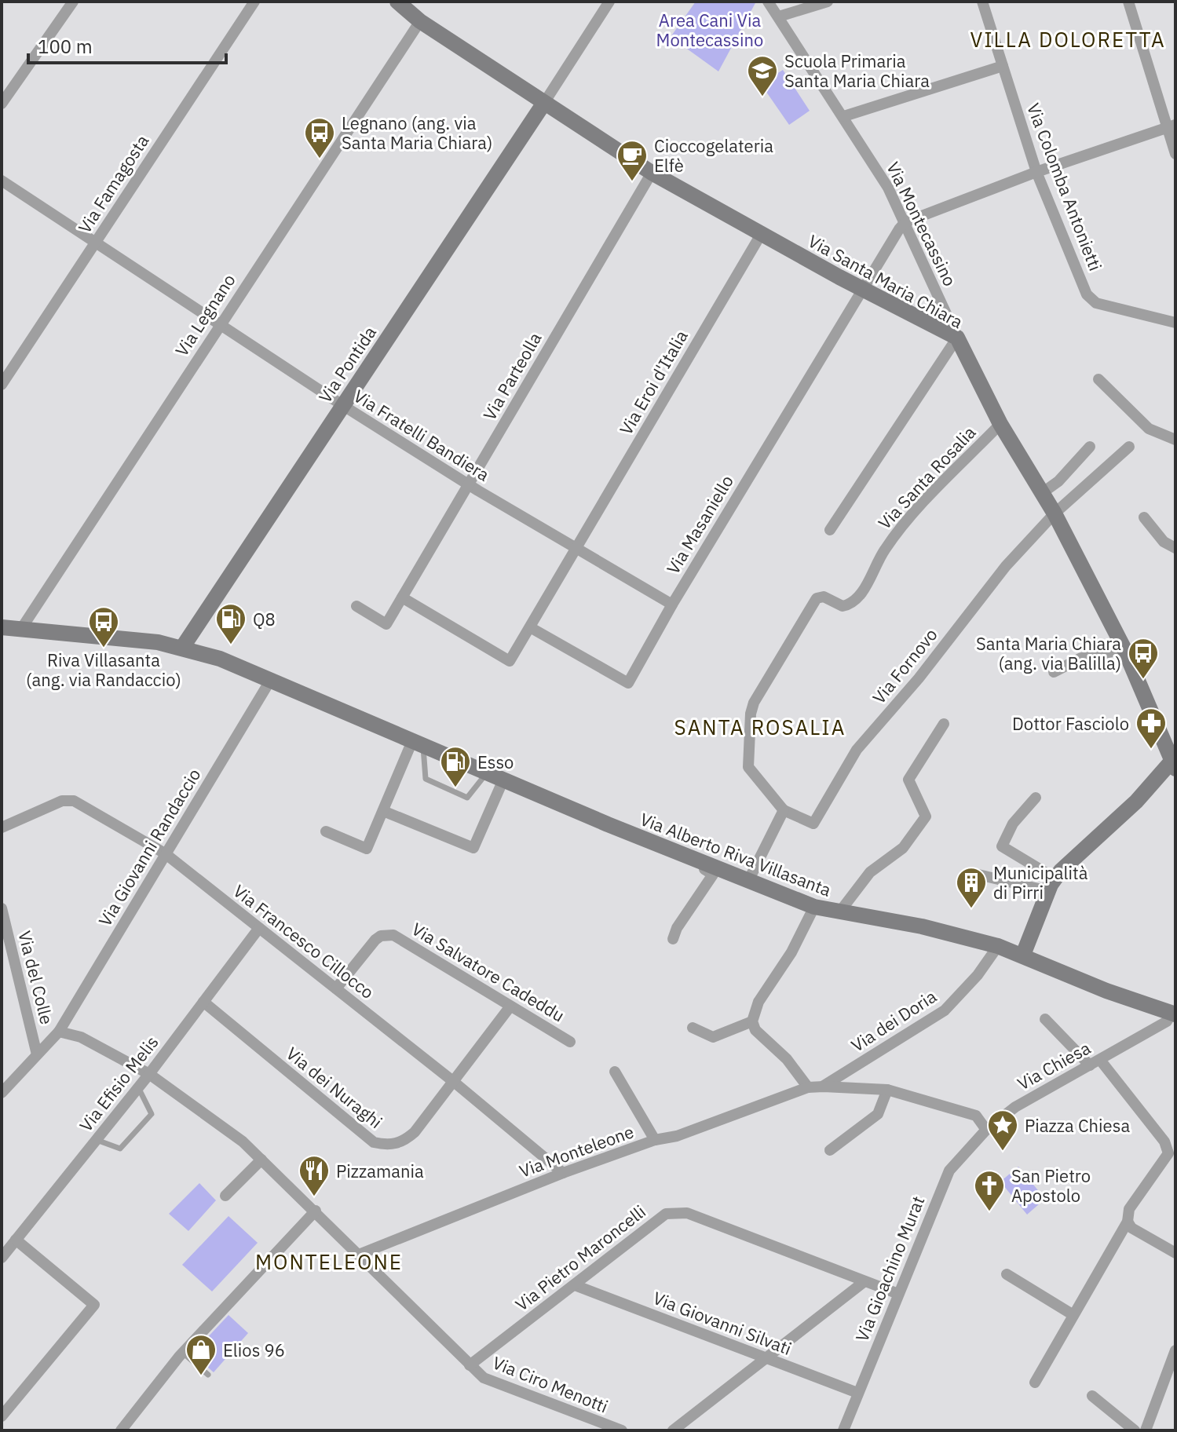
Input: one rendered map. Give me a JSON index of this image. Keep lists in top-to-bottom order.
{
  "streets": {
    "street": [
      "Via Famagosta",
      "Via Colomba Antonietti",
      "Via Montecassino",
      "Via Santa Maria Chiara",
      "Via Legnano",
      "Via Pontida",
      "Via Parteolla",
      "Via Eroi d'Italia",
      "Via Fratelli Bandiera",
      "Via Santa Rosalia",
      "Via Masaniello",
      "Via Fornovo",
      "Via Giovanni Randaccio",
      "Via Alberto Riva Villasanta",
      "Via Francesco Cillocco",
      "Via Salvatore Cadeddu",
      "Via del Colle",
      "Via dei Doria",
      "Via Chiesa",
      "Via Efisio Melis",
      "Via dei Nuraghi",
      "Via Monteleone",
      "Via Pietro Maroncelli",
      "Via Gioachino Murat",
      "Via Giovanni Silvati",
      "Via Ciro Menotti"
    ]
  },
  "crossings": [
    ["Via Famagosta", "Via Fratelli Bandiera"],
    ["Via Montecassino", "Via Santa Maria Chiara"],
    ["Via Montecassino", "Via Masaniello"],
    ["Via Santa Maria Chiara", "Via Legnano"],
    ["Via Santa Maria Chiara", "Via Pontida"],
    ["Via Santa Maria Chiara", "Via Parteolla"],
    ["Via Santa Maria Chiara", "Via Eroi d'Italia"],
    ["Via Santa Maria Chiara", "Via Santa Rosalia"],
    ["Via Santa Maria Chiara", "Via Masaniello"],
    ["Via Santa Maria Chiara", "Via Fornovo"],
    ["Via Legnano", "Via Fratelli Bandiera"],
    ["Via Legnano", "Via Alberto Riva Villasanta"],
    ["Via Pontida", "Via Fratelli Bandiera"],
    ["Via Pontida", "Via Alberto Riva Villasanta"],
    ["Via Parteolla", "Via Fratelli Bandiera"],
    ["Via Eroi d'Italia", "Via Fratelli Bandiera"],
    ["Via Fratelli Bandiera", "Via Masaniello"],
    ["Via Santa Rosalia", "Via Fornovo"],
    ["Via Giovanni Randaccio", "Via Alberto Riva Villasanta"],
    ["Via Giovanni Randaccio", "Via Francesco Cillocco"],
    ["Via Giovanni Randaccio", "Via del Colle"],
    ["Via Giovanni Randaccio", "Via Ciro Menotti"],
    ["Via Alberto Riva Villasanta", "Via dei Doria"],
    ["Via Alberto Riva Villasanta", "Via Chiesa"],
    ["Via Francesco Cillocco", "Via Salvatore Cadeddu"],
    ["Via Francesco Cillocco", "Via Efisio Melis"],
    ["Via Francesco Cillocco", "Via dei Nuraghi"],
    ["Via Francesco Cillocco", "Via Monteleone"],
    ["Via Salvatore Cadeddu", "Via dei Nuraghi"],
    ["Via Chiesa", "Via Gioachino Murat"],
    ["Via Efisio Melis", "Via dei Nuraghi"],
    ["Via Efisio Melis", "Via Ciro Menotti"],
    ["Via Monteleone", "Via Ciro Menotti"],
    ["Via Pietro Maroncelli", "Via Gioachino Murat"],
    ["Via Pietro Maroncelli", "Via Giovanni Silvati"],
    ["Via Pietro Maroncelli", "Via Ciro Menotti"],
    ["Via Gioachino Murat", "Via Giovanni Silvati"]
  ],
  "districts": ["VILLA DOLORETTA", "SANTA ROSALIA", "MONTELEONE"],
  "parks": ["Area Cani Via Montecassino"],
  "places": {
    "school or university": ["Scuola Primaria Santa Maria Chiara"],
    "bus stop": ["Legnano (ang. via Santa Maria Chiara)", "Riva Villasanta (ang. via Randaccio)", "Santa Maria Chiara (ang. via Balilla)"],
    "cafe": ["Cioccogelateria Elfè"],
    "fuel station": ["Q8", "Esso"],
    "pharmacy": ["Dottor Fasciolo"],
    "building": ["Municipalità di Pirri"],
    "place": ["Piazza Chiesa"],
    "restaurant": ["Pizzamania"],
    "church": ["San Pietro Apostolo"],
    "shop": ["Elios 96"]
  },
  "scale_bar": "100 m"
}
